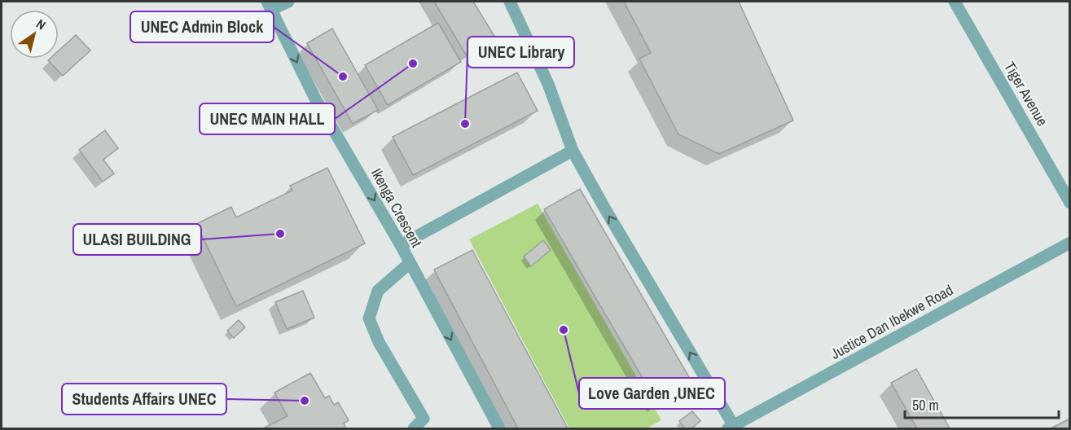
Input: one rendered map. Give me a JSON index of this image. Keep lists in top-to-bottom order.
{
  "streets": {
    "street": ["Tiger Avenue", "Ikenga Crescent", "Justice Dan Ibekwe Road"]
  },
  "one_way": ["Ikenga Crescent"],
  "places": [
    "UNEC MAIN HALL",
    "UNEC Admin Block",
    "UNEC Library",
    "ULASI BUILDING",
    "Love Garden ,UNEC",
    "Students Affairs UNEC"
  ],
  "scale_bar": "50 m",
  "north": "top right"
}
